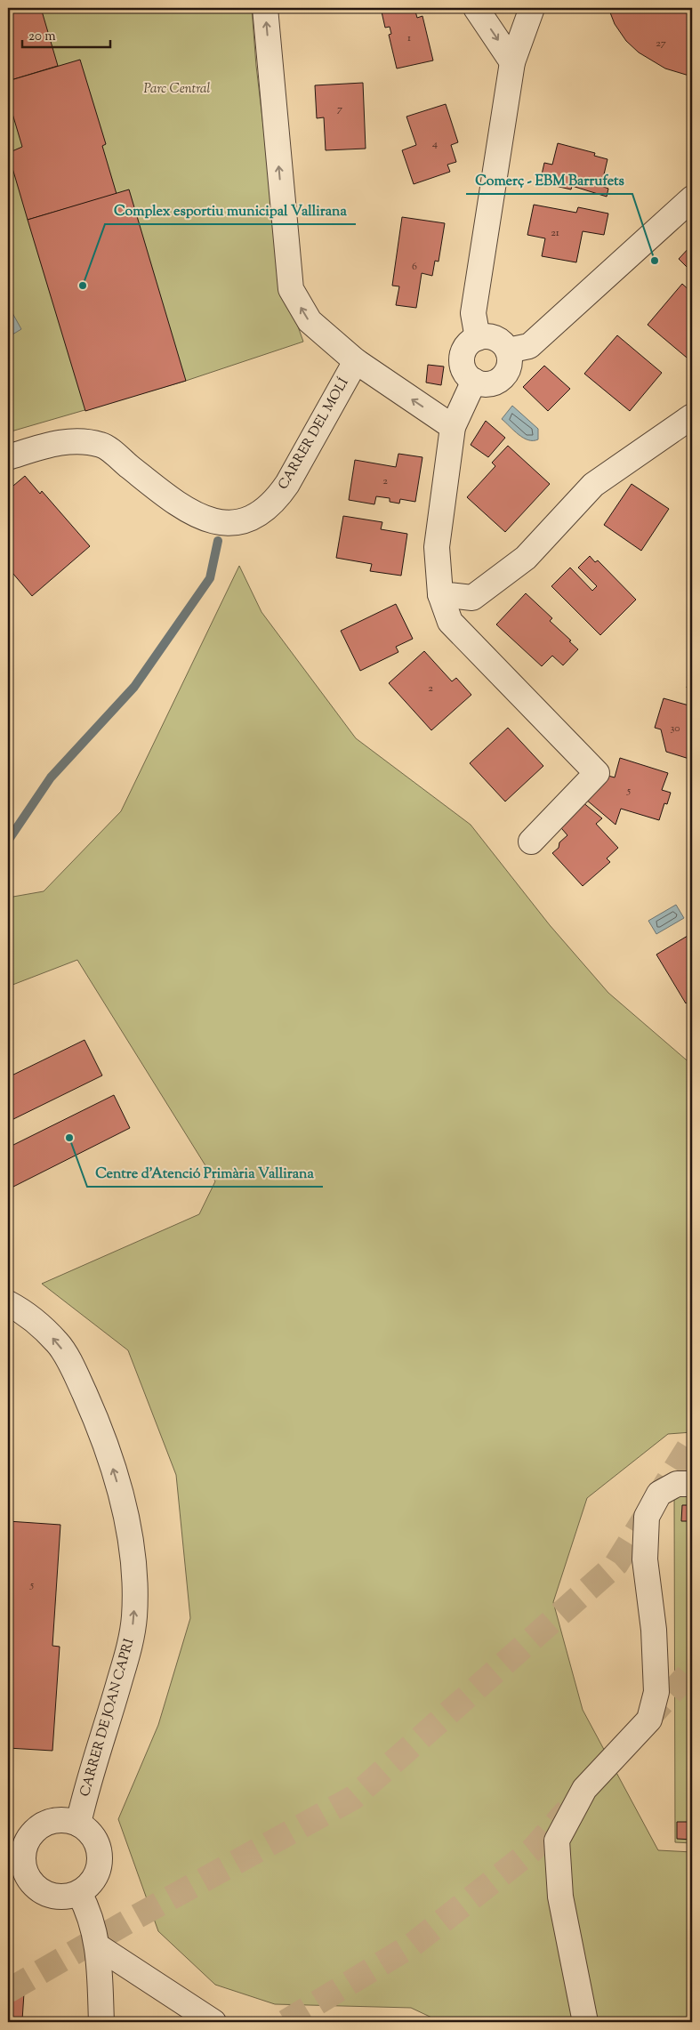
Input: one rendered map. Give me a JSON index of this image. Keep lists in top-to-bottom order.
{
  "streets": {
    "street": ["CARRER DEL MOLÍ", "CARRER DE JOAN CAPRI"]
  },
  "one_way": ["CARRER DE JOAN CAPRI"],
  "parks": ["Parc Central"],
  "places": ["Comerç - EBM Barrufets", "Complex esportiu municipal Vallirana", "Centre d'Atenció Primària Vallirana"],
  "house_numbers": [
    "1",
    "27",
    "7",
    "4",
    "21",
    "6",
    "2",
    "2",
    "30",
    "5",
    "5"
  ],
  "scale_bar": "20 m"
}
